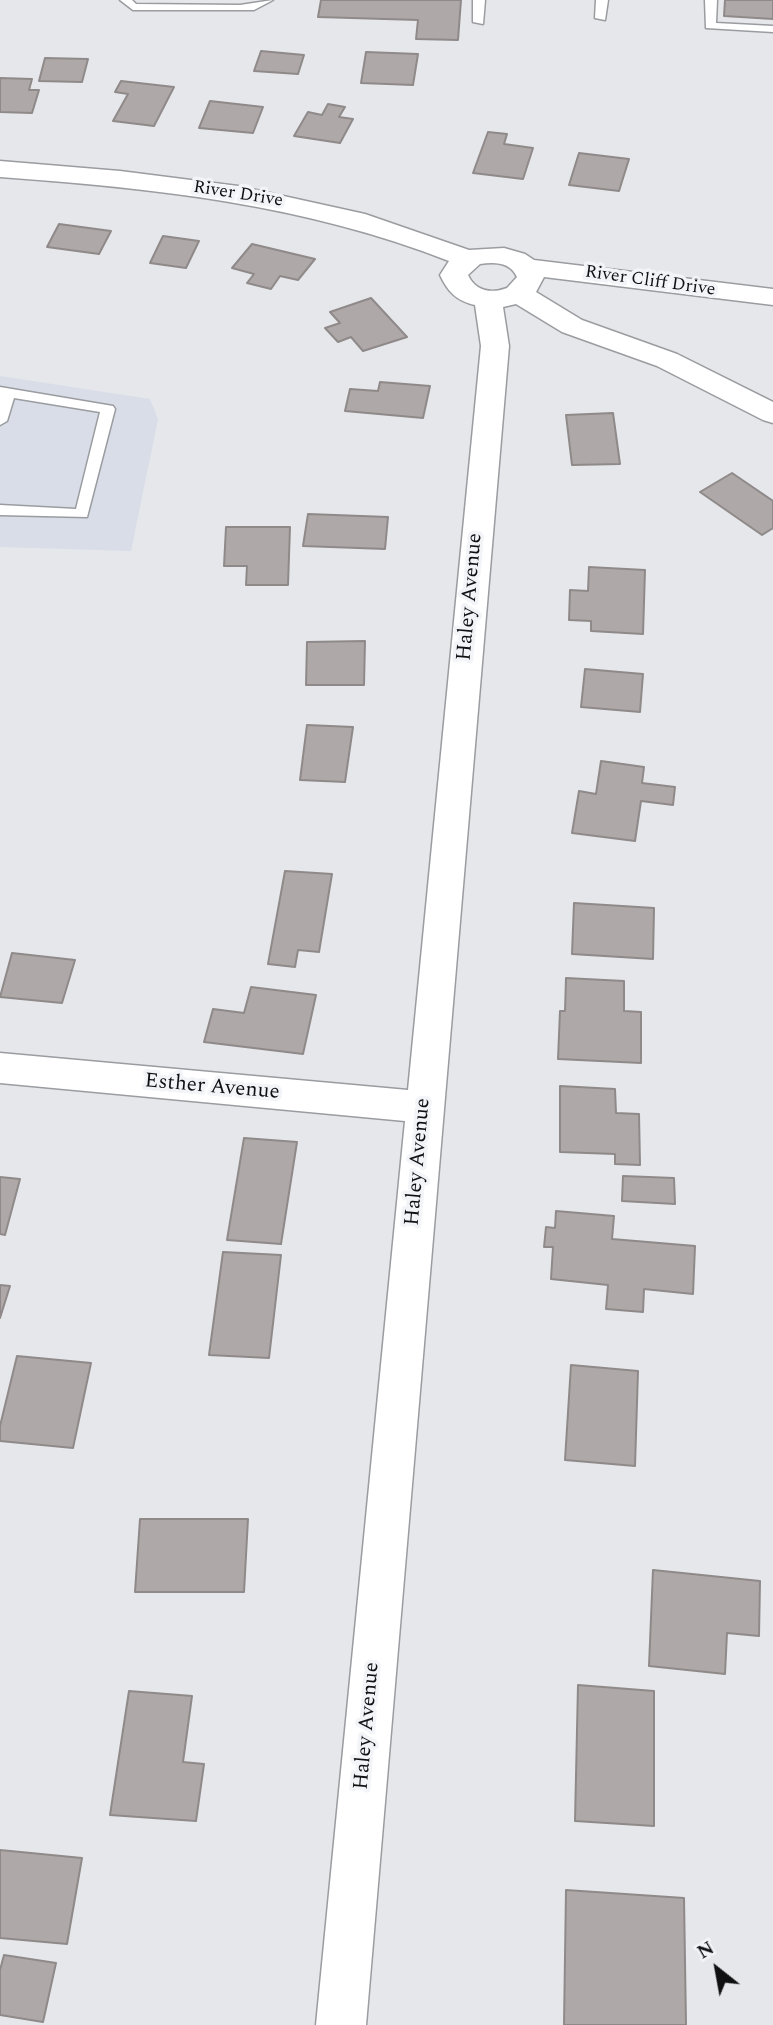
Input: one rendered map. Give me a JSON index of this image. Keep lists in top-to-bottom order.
{
  "streets": {
    "street": [
      "River Drive",
      "River Cliff Drive",
      "Haley Avenue",
      "Esther Avenue"
    ]
  },
  "crossings": [
    ["River Cliff Drive", "Haley Avenue"],
    ["Haley Avenue", "Esther Avenue"]
  ],
  "north": "top left"
}
